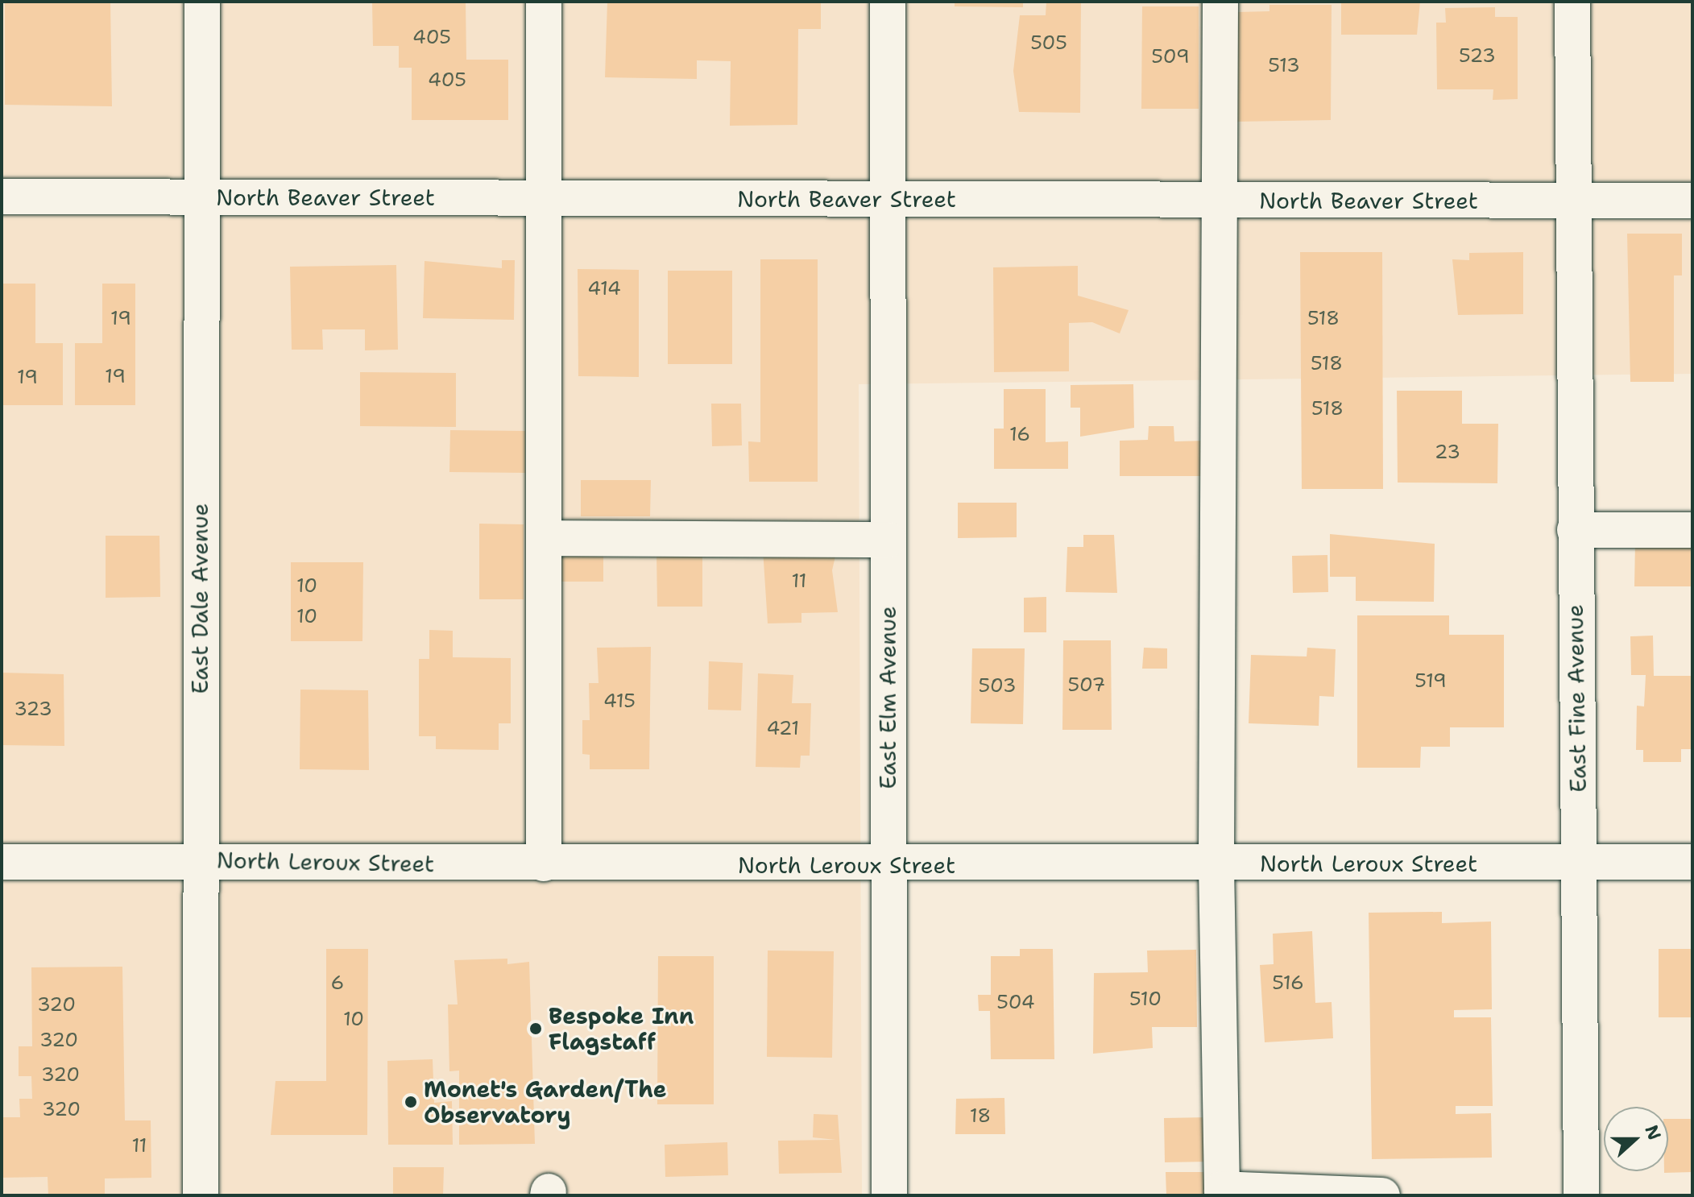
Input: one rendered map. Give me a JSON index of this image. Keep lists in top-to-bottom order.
{
  "streets": {
    "street": [
      "North Beaver Street",
      "East Dale Avenue",
      "East Elm Avenue",
      "East Fine Avenue",
      "North Leroux Street"
    ]
  },
  "crossings": [
    ["North Beaver Street", "East Dale Avenue"],
    ["North Beaver Street", "East Elm Avenue"],
    ["North Beaver Street", "East Fine Avenue"],
    ["East Dale Avenue", "North Leroux Street"],
    ["East Elm Avenue", "North Leroux Street"],
    ["East Fine Avenue", "North Leroux Street"]
  ],
  "places": ["Bespoke Inn Flagstaff", "Monet's Garden/The Observatory"],
  "house_numbers": [
    "405",
    "505",
    "523",
    "509",
    "513",
    "405",
    "414",
    "19",
    "518",
    "518",
    "19",
    "19",
    "518",
    "16",
    "23",
    "11",
    "10",
    "10",
    "519",
    "507",
    "503",
    "415",
    "323",
    "421",
    "6",
    "516",
    "510",
    "504",
    "320",
    "10",
    "320",
    "320",
    "320",
    "18",
    "11"
  ],
  "north": "right"
}
